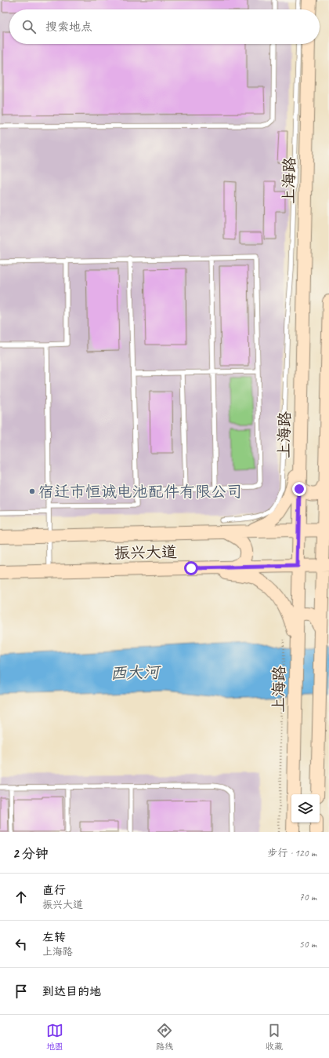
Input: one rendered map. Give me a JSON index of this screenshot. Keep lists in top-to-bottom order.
{
  "streets": {
    "main road": ["上海路", "振兴大道"]
  },
  "crossings": [
    ["上海路", "振兴大道"]
  ],
  "water": ["西大河"],
  "places": ["宿迁市恒诚电池配件有限公司"],
  "page": {
    "search": "搜索地点",
    "heading": ["2 分钟", "步行 · 120 m"],
    "list": [
      ["直行", "振兴大道", "70 m"],
      ["左转", "上海路", "50 m"],
      "到达目的地"
    ],
    "nav": ["地图", "路线", "收藏"]
  }
}
